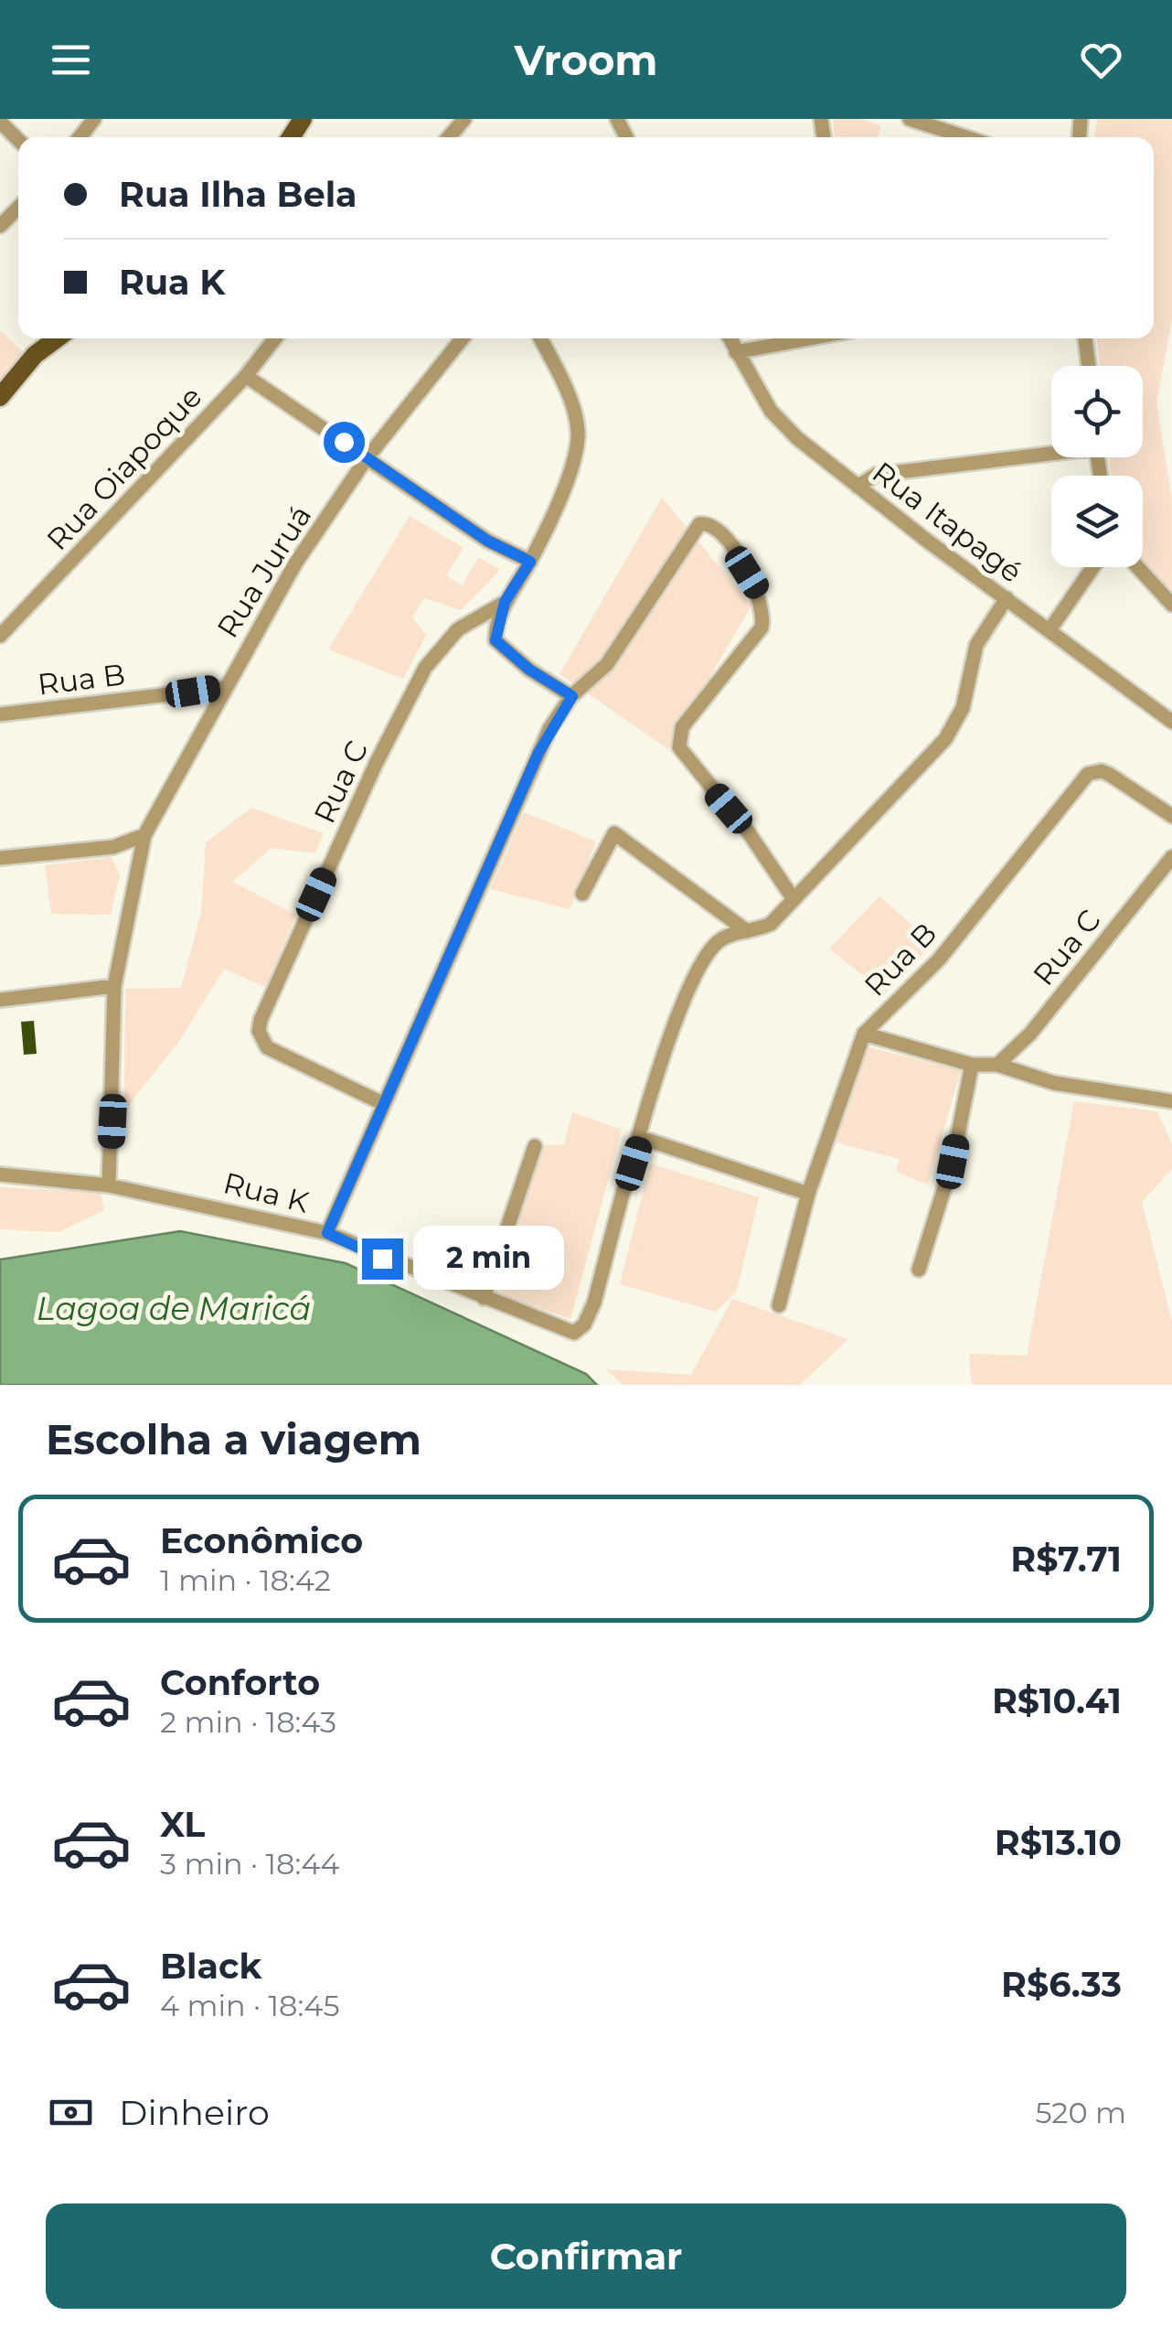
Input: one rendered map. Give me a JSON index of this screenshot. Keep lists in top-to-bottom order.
{
  "streets": {
    "street": [
      "Rua Oiapoque",
      "Rua Itapagé",
      "Rua Juruá",
      "Rua B",
      "Rua C",
      "Rua K"
    ]
  },
  "crossings": [
    ["Rua Juruá", "Rua B"],
    ["Rua Juruá", "Rua K"]
  ],
  "water": ["Lagoa de Maricá"],
  "page": {
    "header": "Vroom",
    "banner": ["Rua Ilha Bela", "Rua K"],
    "bubble": "2 min",
    "heading": "Escolha a viagem",
    "list": [
      {
        "name": "Econômico",
        "note": "1 min · 18:42",
        "value": "R$7.71"
      },
      {
        "name": "Conforto",
        "note": "2 min · 18:43",
        "value": "R$10.41"
      },
      {
        "name": "XL",
        "note": "3 min · 18:44",
        "value": "R$13.10"
      },
      {
        "name": "Black",
        "note": "4 min · 18:45",
        "value": "R$6.33"
      }
    ],
    "pay": ["Dinheiro", "520 m"],
    "buttons": "Confirmar"
  }
}
